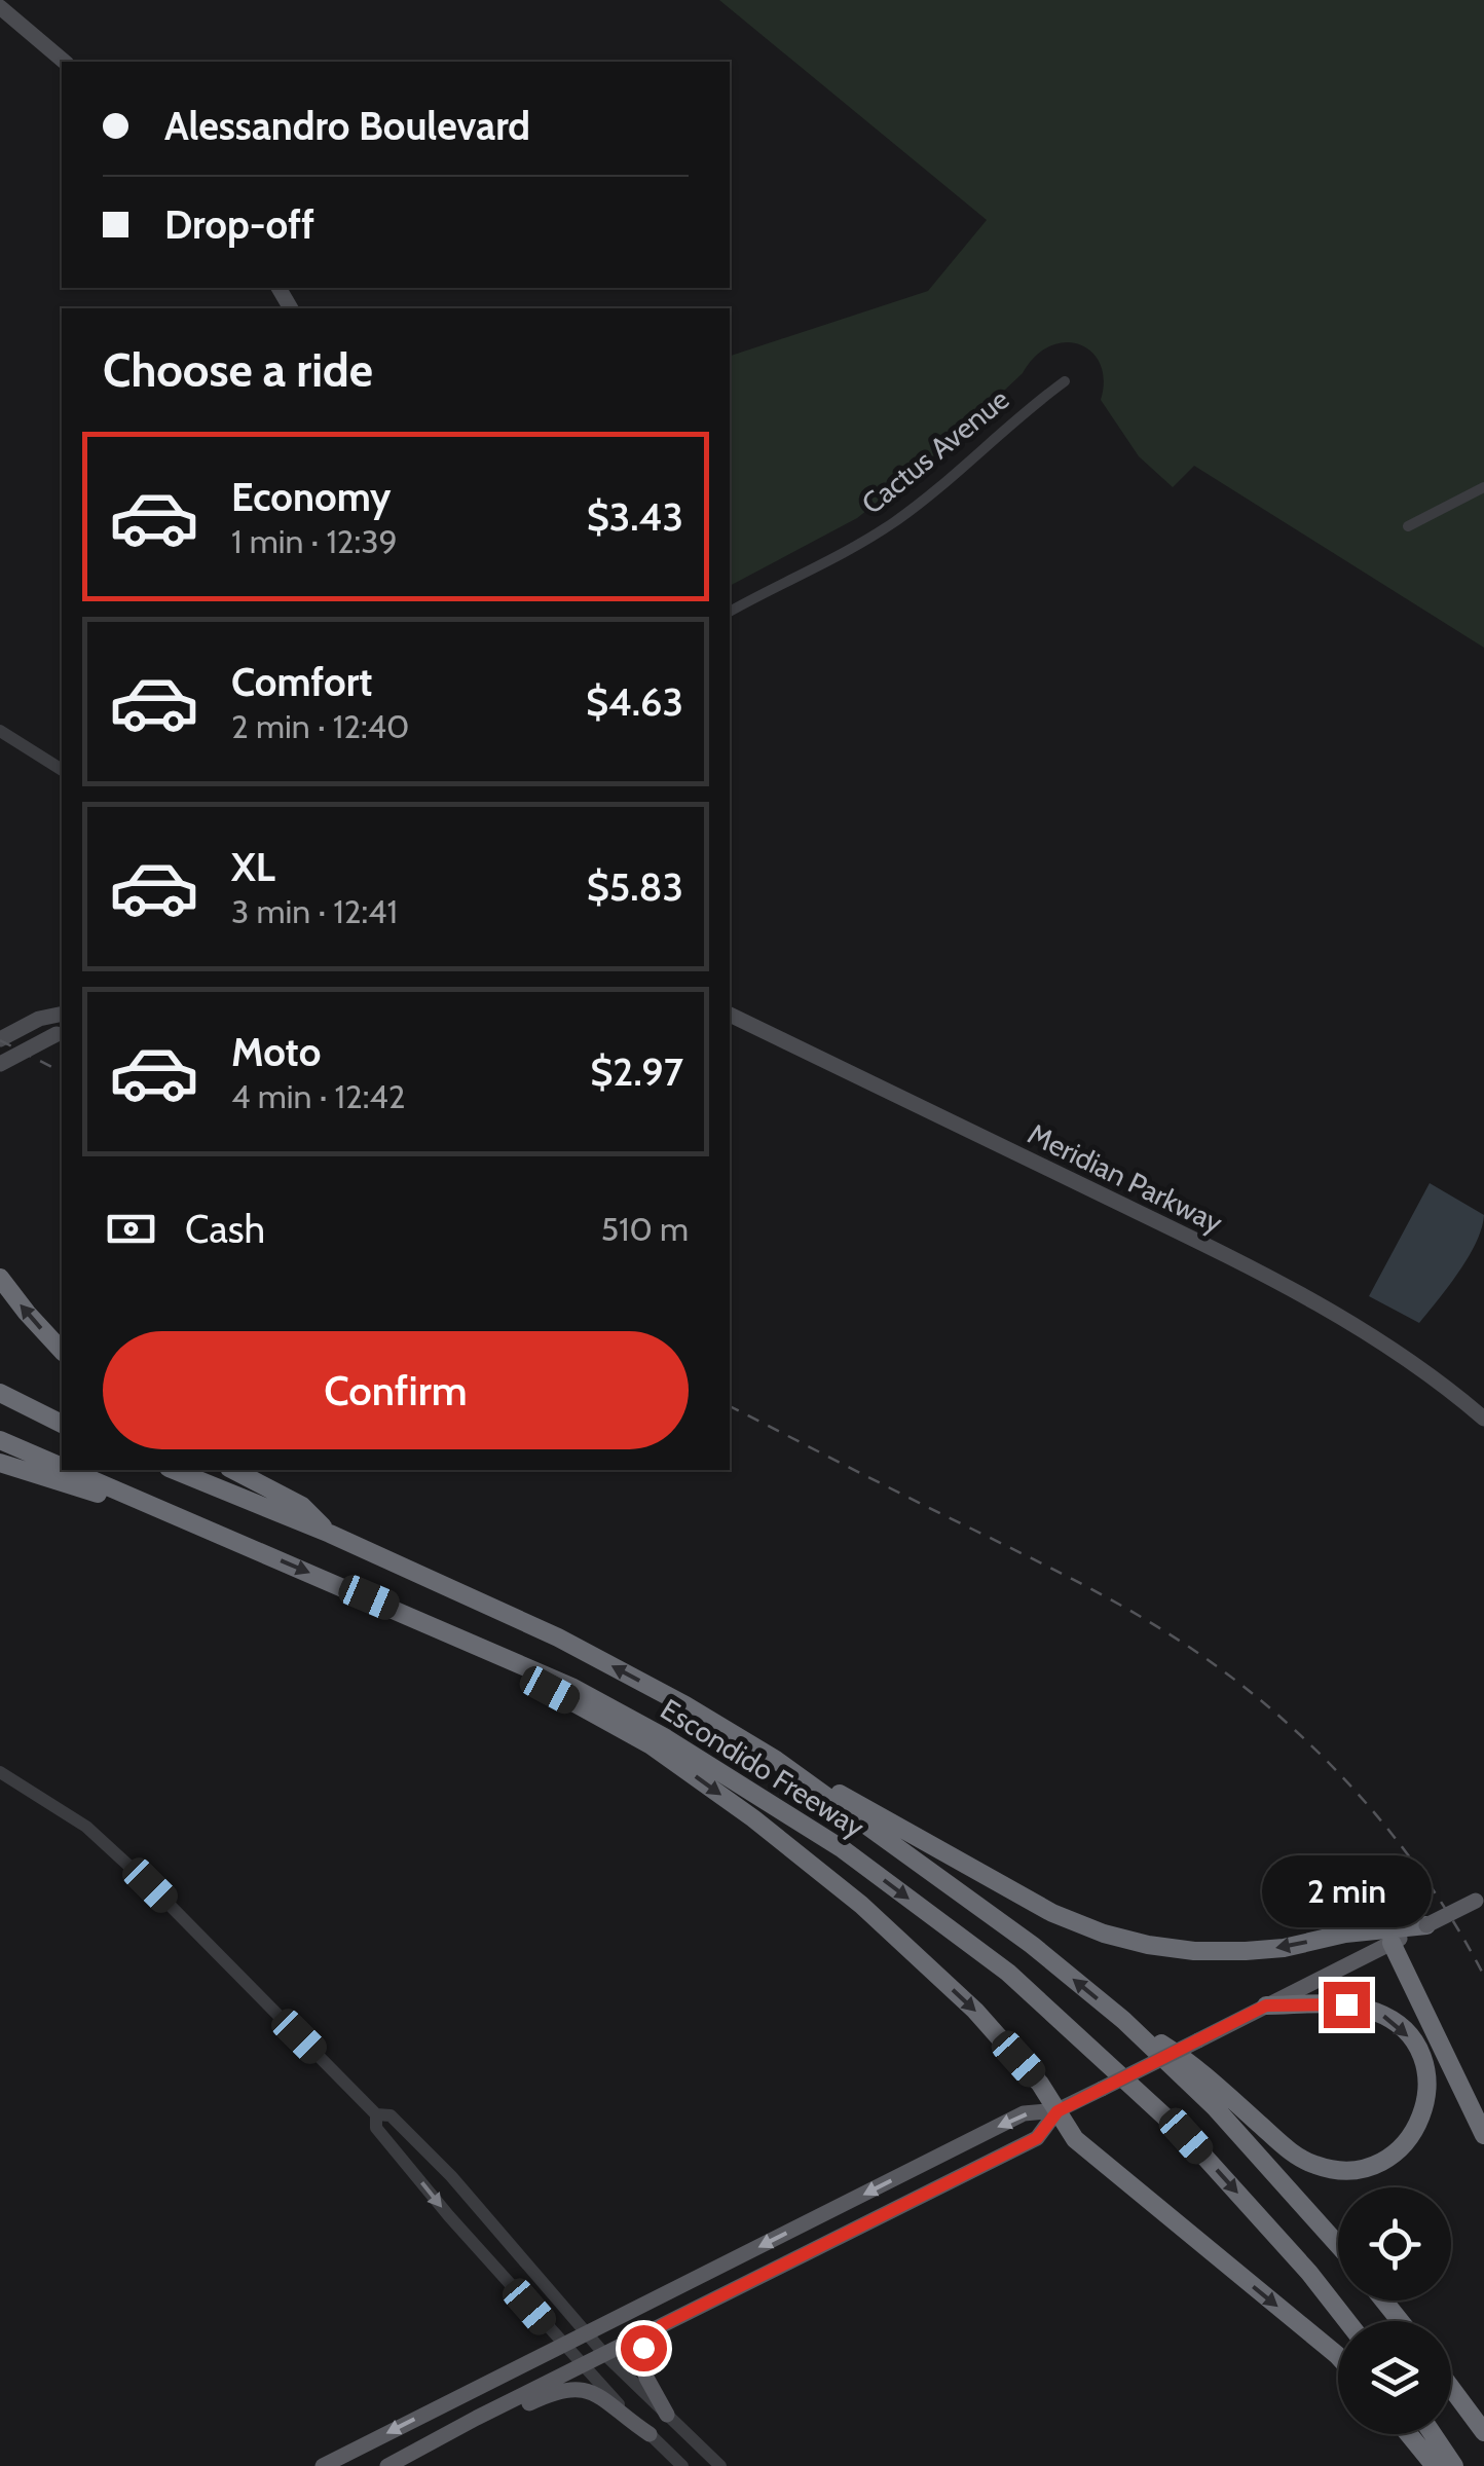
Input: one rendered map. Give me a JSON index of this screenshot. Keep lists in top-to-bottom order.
{
  "streets": {
    "highway": ["Escondido Freeway"],
    "main road": ["Meridian Parkway"],
    "street": ["Cactus Avenue"]
  },
  "page": {
    "banner": ["Alessandro Boulevard", "Drop-off"],
    "heading": "Choose a ride",
    "list": [
      {
        "name": "Economy",
        "note": "1 min · 12:39",
        "value": "$3.43"
      },
      {
        "name": "Comfort",
        "note": "2 min · 12:40",
        "value": "$4.63"
      },
      {
        "name": "XL",
        "note": "3 min · 12:41",
        "value": "$5.83"
      },
      {
        "name": "Moto",
        "note": "4 min · 12:42",
        "value": "$2.97"
      }
    ],
    "pay": ["Cash", "510 m"],
    "buttons": "Confirm",
    "bubble": "2 min"
  }
}
